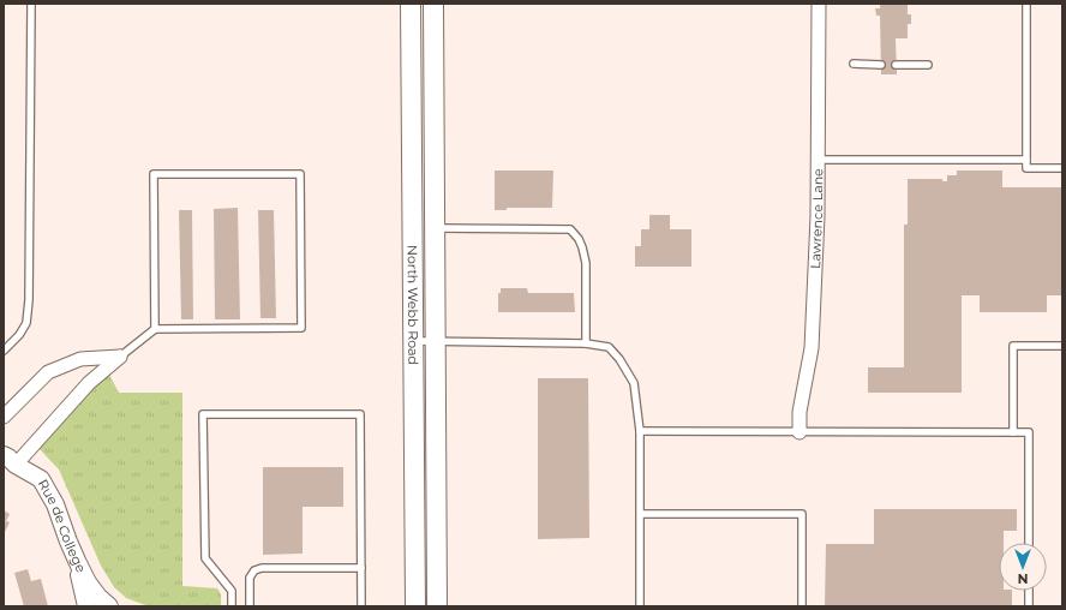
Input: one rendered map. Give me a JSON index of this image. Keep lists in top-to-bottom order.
{
  "streets": {
    "main road": ["North Webb Road"],
    "street": ["Lawrence Lane", "Rue de College"]
  },
  "north": "bottom"
}
